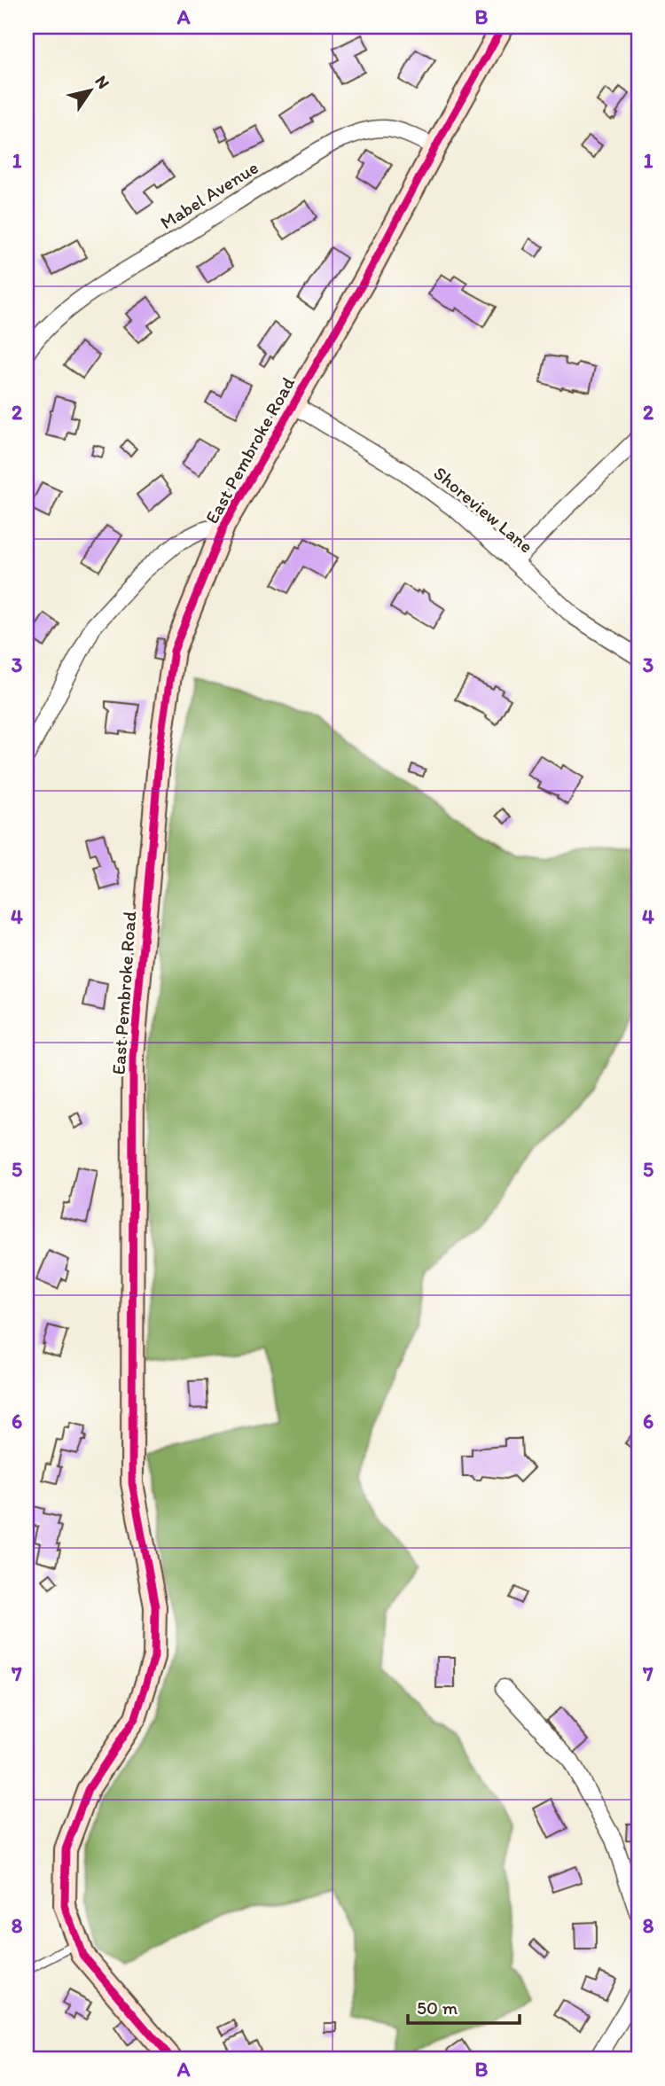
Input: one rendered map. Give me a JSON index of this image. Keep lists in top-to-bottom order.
{
  "streets": {
    "street": ["Mabel Avenue", "East Pembroke Road", "Shoreview Lane"]
  },
  "crossings": [
    ["Mabel Avenue", "East Pembroke Road"],
    ["East Pembroke Road", "Shoreview Lane"]
  ],
  "scale_bar": "50 m",
  "north": "top right",
  "grid": {
    "columns": ["A", "B"],
    "rows": [
      "1",
      "2",
      "3",
      "4",
      "5",
      "6",
      "7",
      "8"
    ]
  }
}
